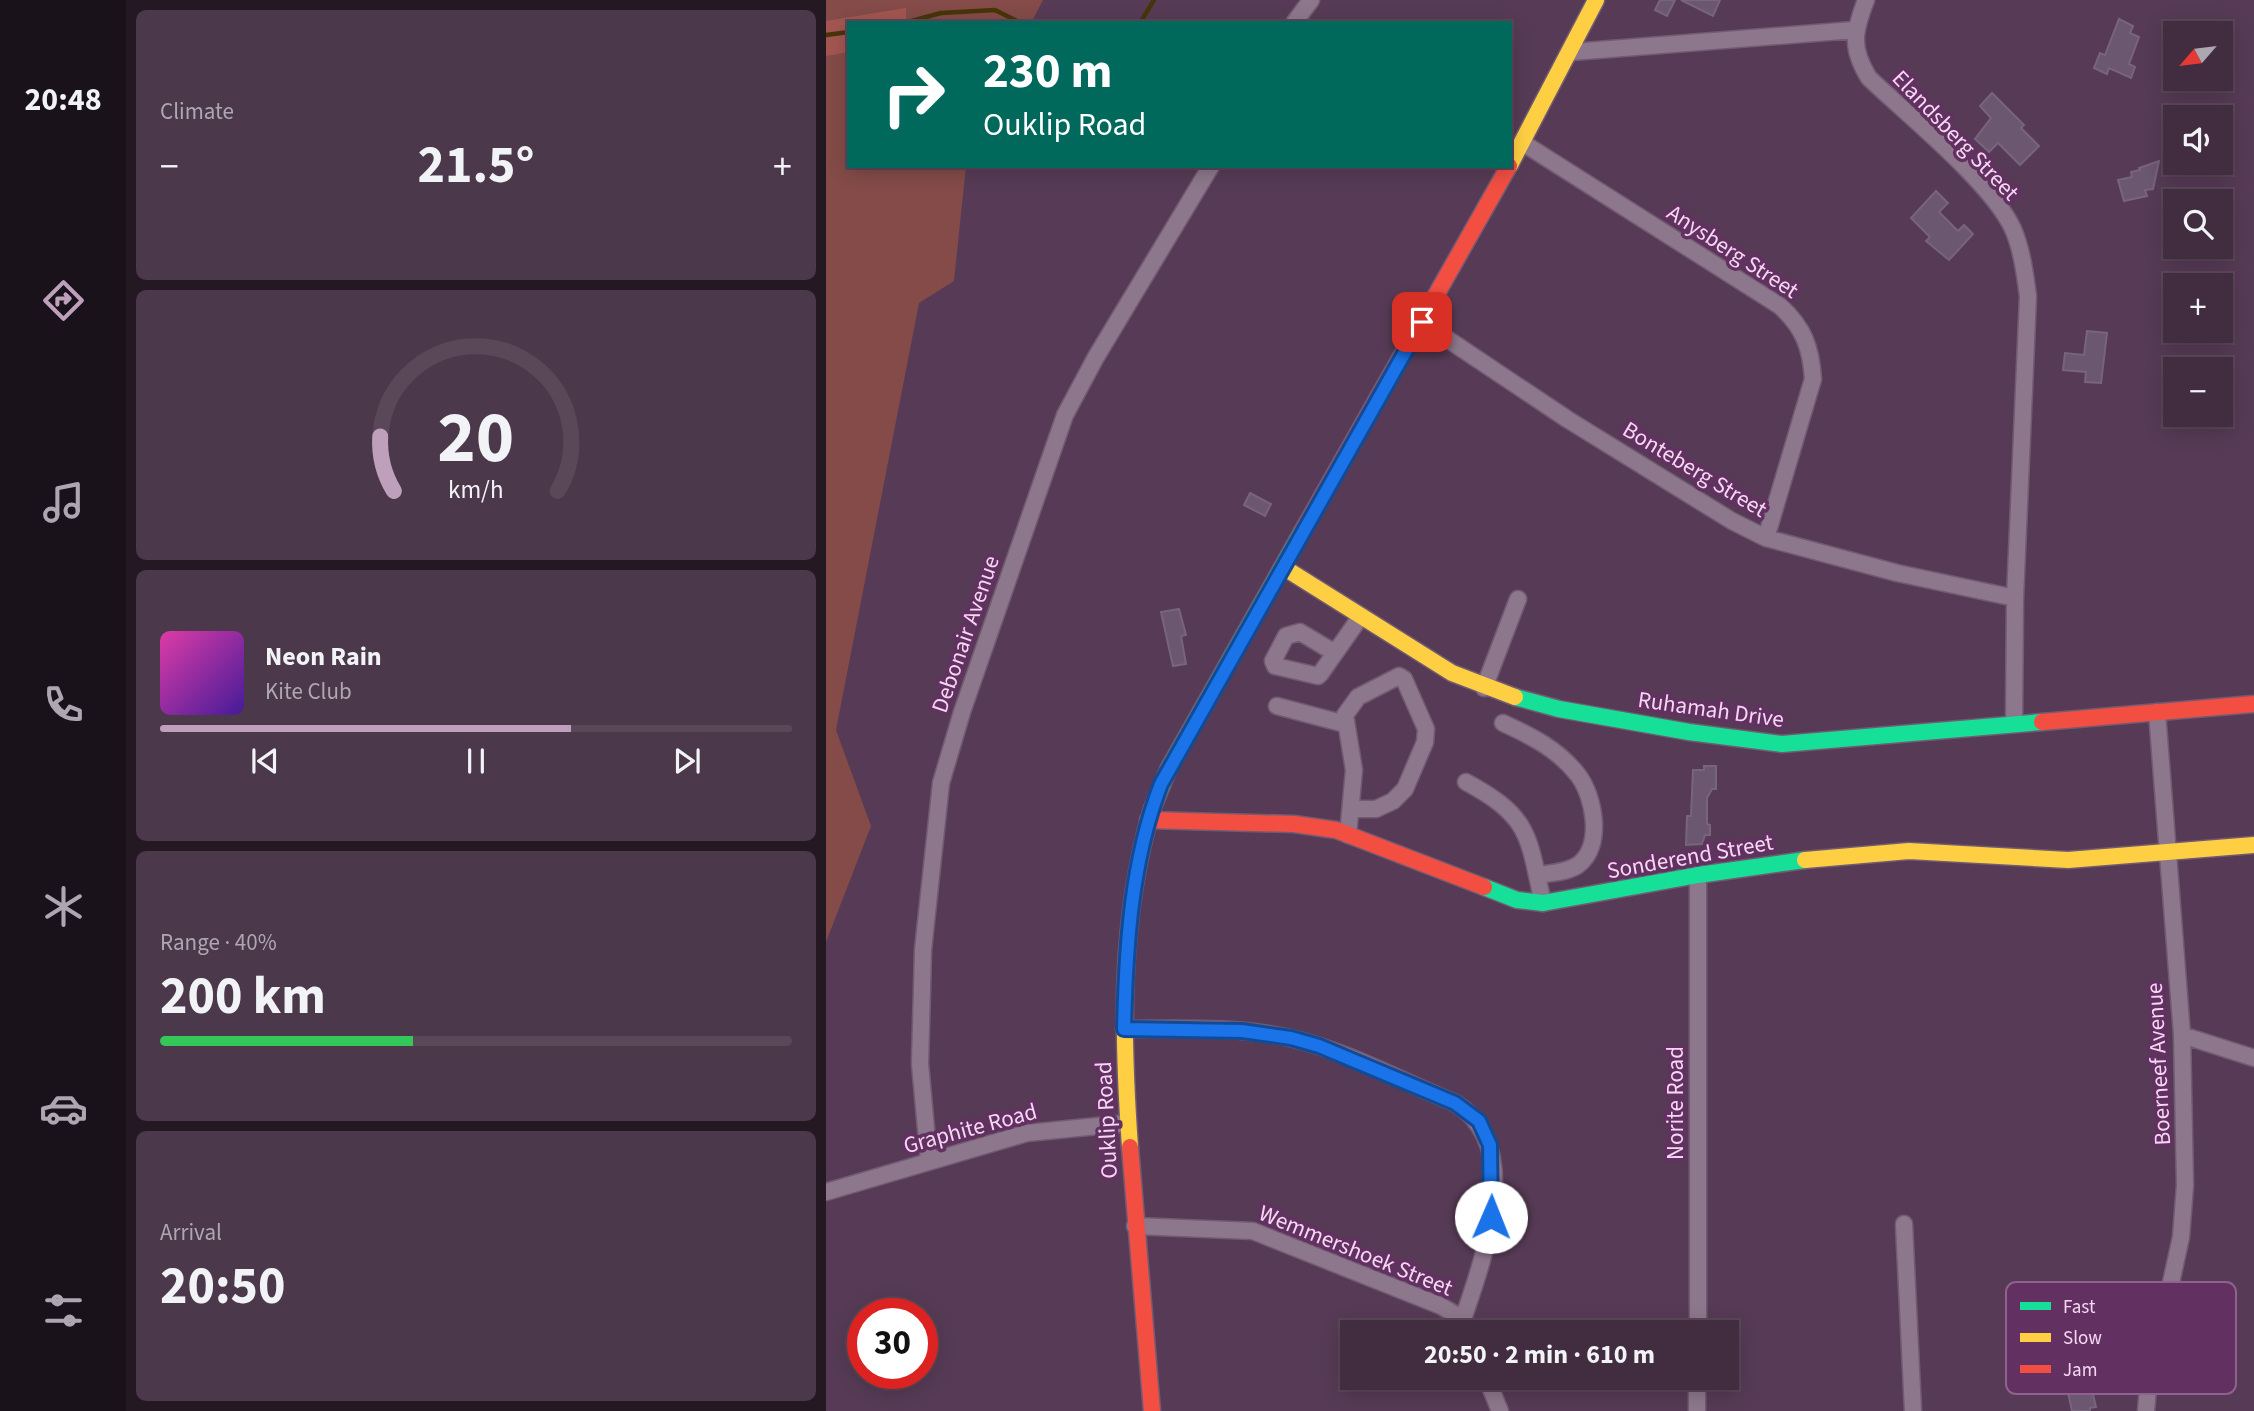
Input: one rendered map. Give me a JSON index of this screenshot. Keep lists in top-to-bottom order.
{
  "streets": {
    "street": [
      "Elandsberg Street",
      "Anysberg Street",
      "Bonteberg Street",
      "Debonair Avenue",
      "Ruhamah Drive",
      "Sonderend Street",
      "Boerneef Avenue",
      "Norite Road",
      "Ouklip Road",
      "Graphite Road",
      "Wemmershoek Street"
    ]
  },
  "crossings": [
    ["Elandsberg Street", "Bonteberg Street"],
    ["Elandsberg Street", "Ruhamah Drive"],
    ["Anysberg Street", "Bonteberg Street"],
    ["Anysberg Street", "Ouklip Road"],
    ["Bonteberg Street", "Ouklip Road"],
    ["Debonair Avenue", "Graphite Road"],
    ["Ruhamah Drive", "Boerneef Avenue"],
    ["Ruhamah Drive", "Ouklip Road"],
    ["Sonderend Street", "Boerneef Avenue"],
    ["Sonderend Street", "Norite Road"],
    ["Sonderend Street", "Ouklip Road"],
    ["Ouklip Road", "Graphite Road"],
    ["Ouklip Road", "Wemmershoek Street"]
  ],
  "legend": ["Fast", "Slow", "Jam"],
  "north": "bottom left",
  "page": {
    "tabs": "20:48",
    "tile": [
      "Climate",
      ["Range · 40%", "200 km"],
      ["Arrival", "20:50"]
    ],
    "map_buttons": ["+", "−"],
    "turn": ["230 m", "Ouklip Road"],
    "heat": ["−", "21.5°", "+"],
    "song": ["Neon Rain", "Kite Club"],
    "limit": "30",
    "trip": "20:50 · 2 min · 610 m",
    "gauge": ["20", "km/h"]
  }
}
